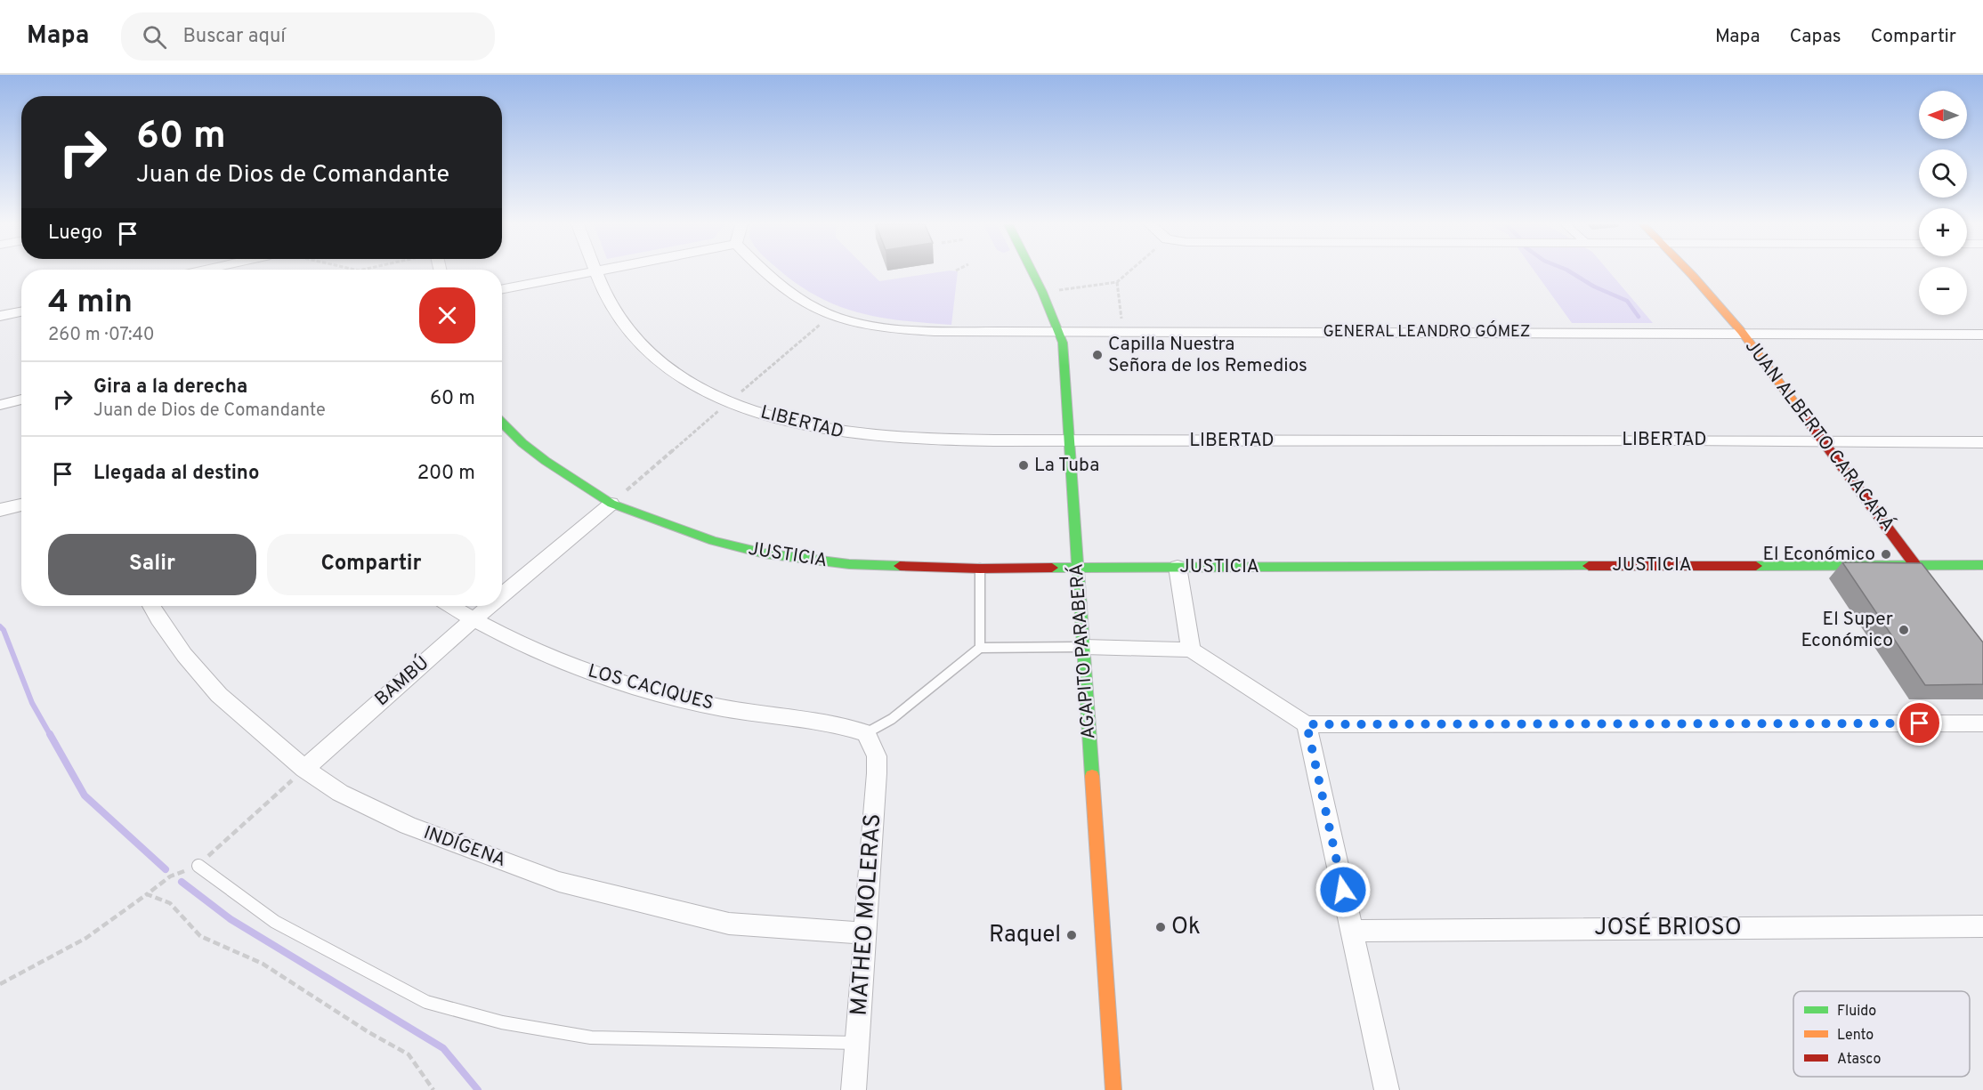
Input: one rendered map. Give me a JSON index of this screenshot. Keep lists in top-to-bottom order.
{
  "streets": {
    "street": [
      "GENERAL LEANDRO GÓMEZ",
      "LIBERTAD",
      "JUAN ALBERTO CARACARÁ",
      "JUSTICIA",
      "AGAPITO PARABERÁ",
      "BAMBÚ",
      "LOS CACIQUES",
      "INDÍGENA",
      "MATHEO MOLERAS",
      "JOSÉ BRIOSO"
    ]
  },
  "crossings": [
    ["GENERAL LEANDRO GÓMEZ", "JUAN ALBERTO CARACARÁ"],
    ["GENERAL LEANDRO GÓMEZ", "AGAPITO PARABERÁ"],
    ["LIBERTAD", "JUAN ALBERTO CARACARÁ"],
    ["LIBERTAD", "AGAPITO PARABERÁ"],
    ["JUAN ALBERTO CARACARÁ", "JUSTICIA"],
    ["JUSTICIA", "AGAPITO PARABERÁ"],
    ["JUSTICIA", "BAMBÚ"],
    ["BAMBÚ", "LOS CACIQUES"],
    ["BAMBÚ", "INDÍGENA"],
    ["LOS CACIQUES", "MATHEO MOLERAS"],
    ["INDÍGENA", "MATHEO MOLERAS"]
  ],
  "places": [
    "Capilla Nuestra Señora de los Remedios",
    "La Tuba",
    "El Económico",
    "El Super Económico",
    "Ok",
    "Raquel"
  ],
  "legend": ["Fluido", "Lento", "Atasco"],
  "north": "left",
  "page": {
    "header": "Mapa",
    "search": "Buscar aquí",
    "nav": ["Mapa", "Capas", "Compartir"],
    "map_buttons": ["+", "−"],
    "turn": ["60 m", "Juan de Dios de Comandante"],
    "then": "Luego",
    "heading": ["4 min", "260 m · 07:40"],
    "list": [
      {
        "name": "Gira a la derecha",
        "note": "Juan de Dios de Comandante",
        "value": "60 m"
      },
      {
        "name": "Llegada al destino",
        "value": "200 m"
      }
    ],
    "buttons": ["Salir", "Compartir"]
  }
}
